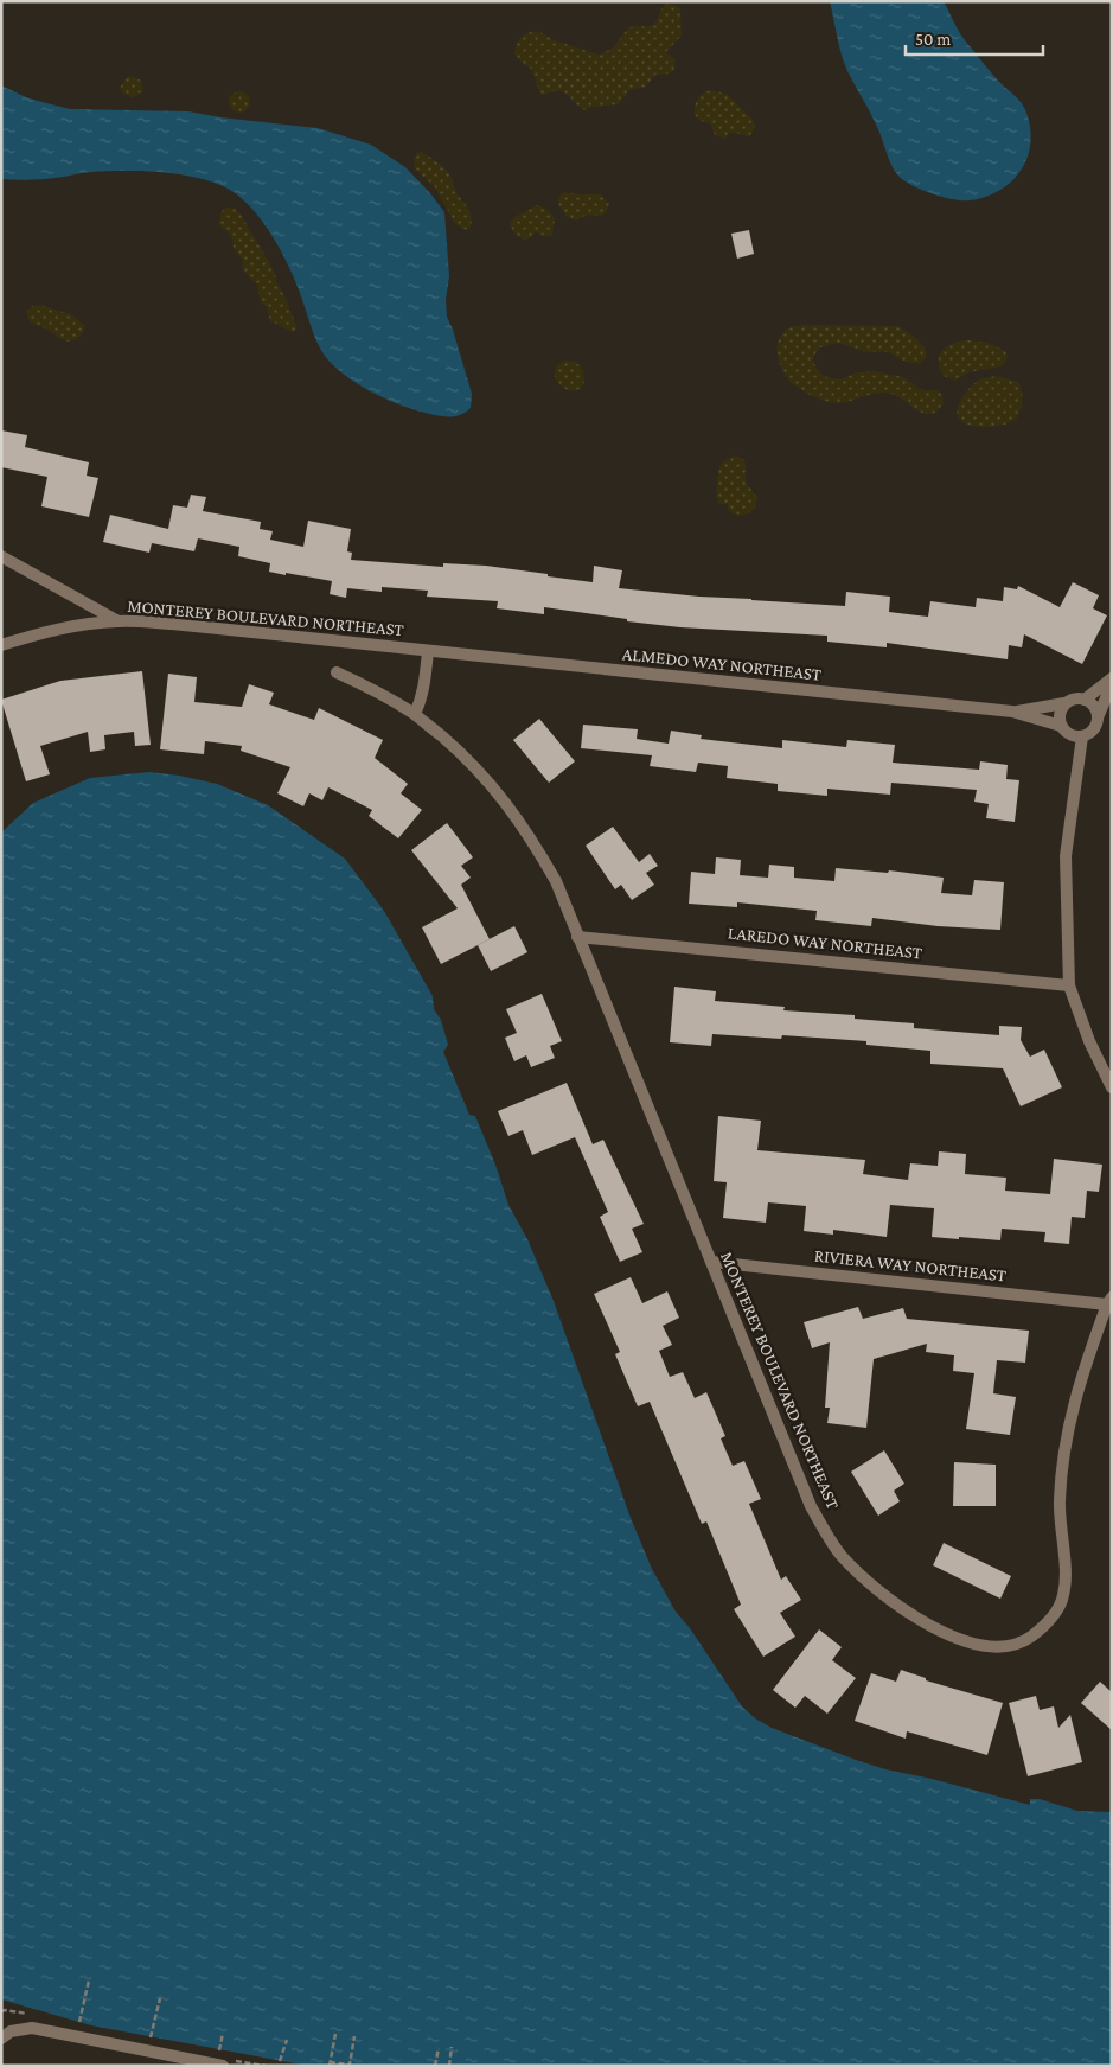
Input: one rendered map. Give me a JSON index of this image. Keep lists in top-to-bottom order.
{
  "streets": {
    "street": [
      "MONTEREY BOULEVARD NORTHEAST",
      "ALMEDO WAY NORTHEAST",
      "LAREDO WAY NORTHEAST",
      "RIVIERA WAY NORTHEAST"
    ]
  },
  "crossings": [
    ["MONTEREY BOULEVARD NORTHEAST", "ALMEDO WAY NORTHEAST"],
    ["MONTEREY BOULEVARD NORTHEAST", "LAREDO WAY NORTHEAST"],
    ["MONTEREY BOULEVARD NORTHEAST", "RIVIERA WAY NORTHEAST"]
  ],
  "scale_bar": "50 m"
}
